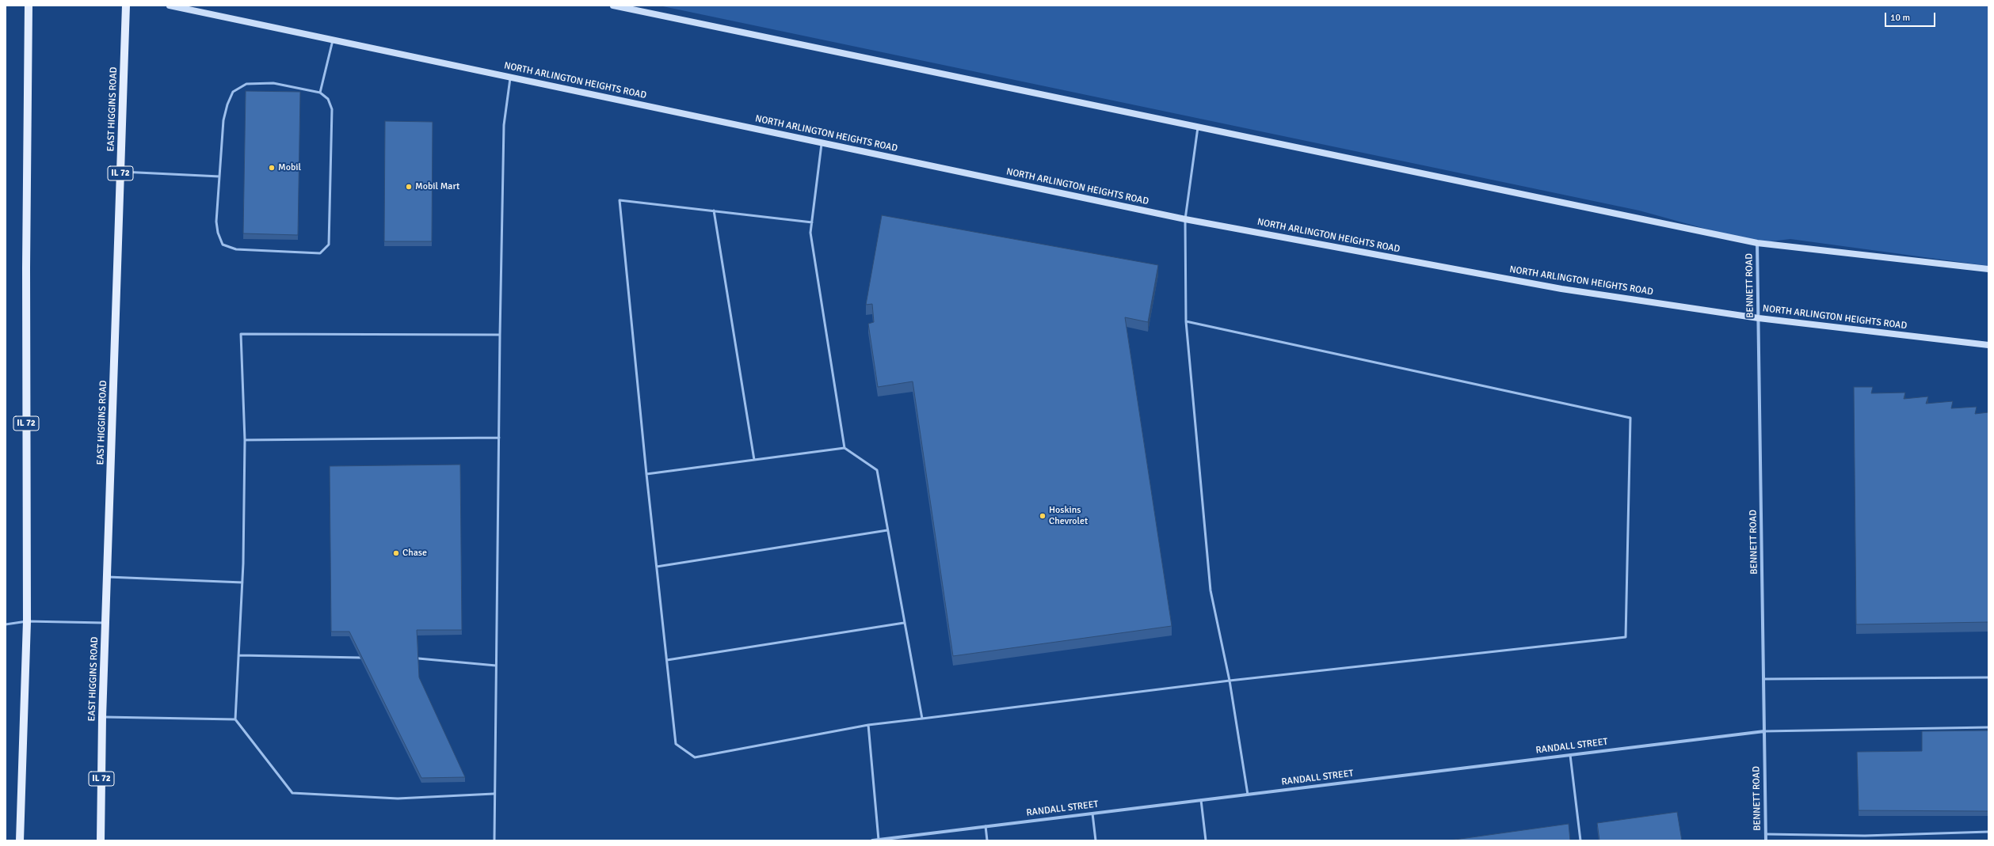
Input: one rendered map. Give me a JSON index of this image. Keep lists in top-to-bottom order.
{
  "streets": {
    "main road": ["NORTH ARLINGTON HEIGHTS ROAD", "EAST HIGGINS ROAD", "IL 72"],
    "street": ["BENNETT ROAD", "RANDALL STREET"]
  },
  "crossings": [
    ["NORTH ARLINGTON HEIGHTS ROAD", "BENNETT ROAD"],
    ["BENNETT ROAD", "RANDALL STREET"]
  ],
  "places": [
    "Mobil",
    "Mobil Mart",
    "Hoskins Chevrolet",
    "Chase"
  ],
  "scale_bar": "10 m"
}
